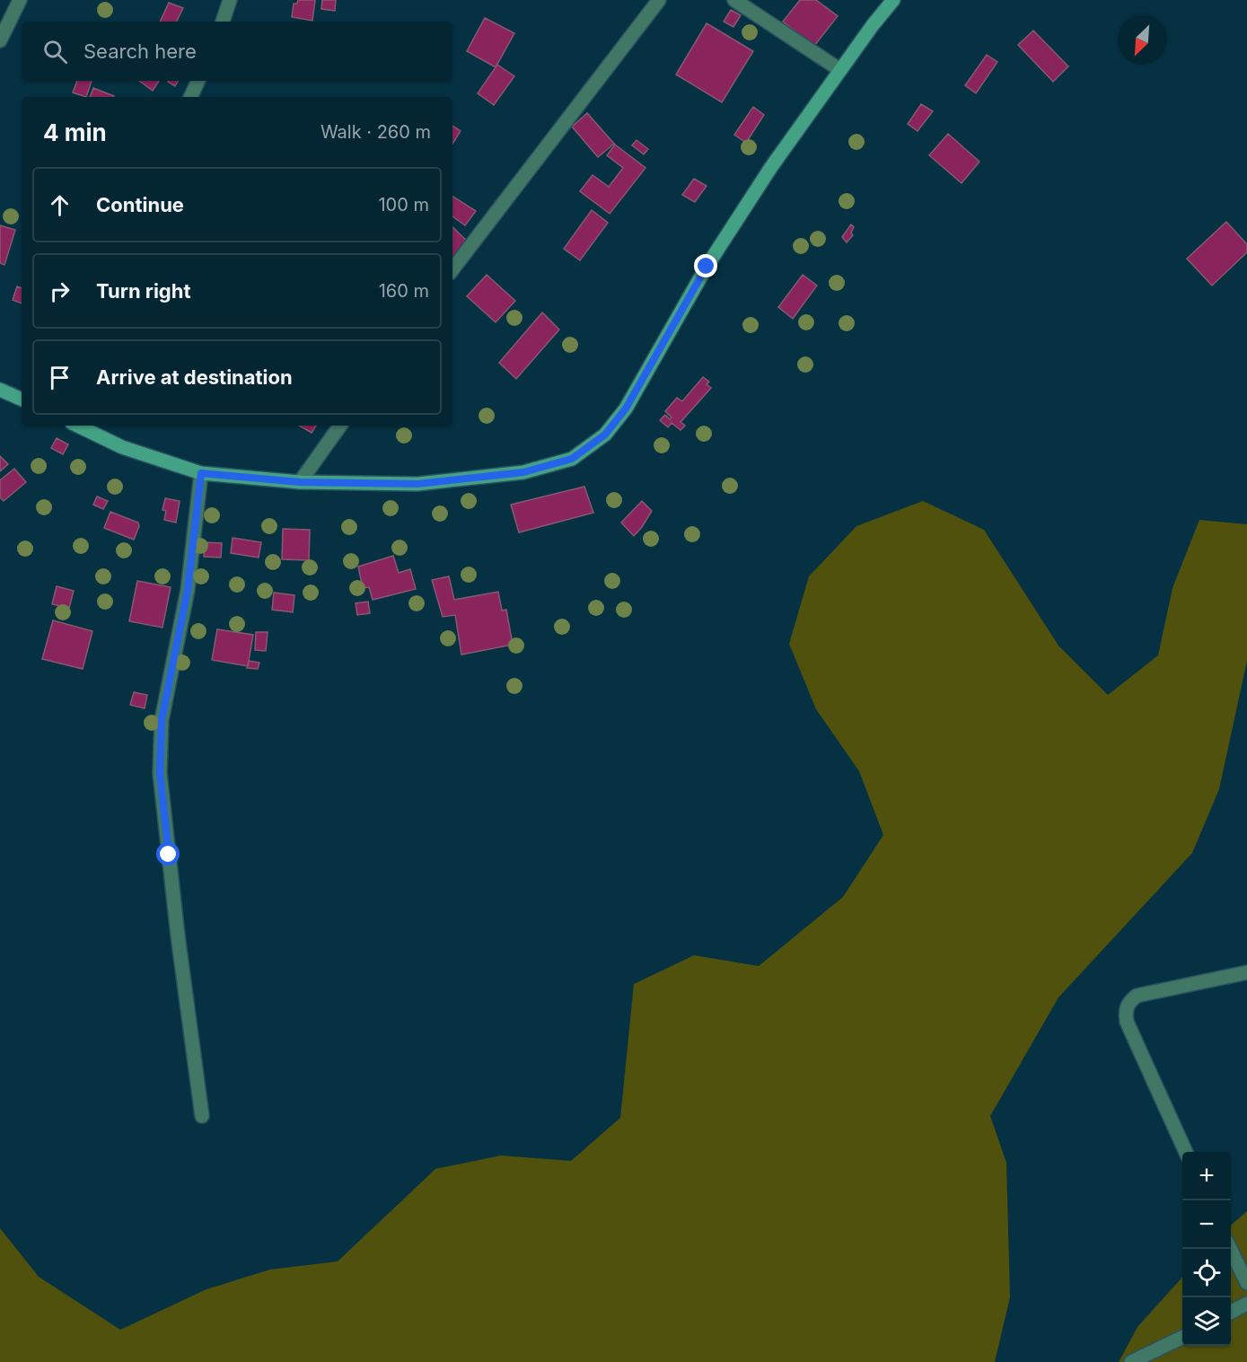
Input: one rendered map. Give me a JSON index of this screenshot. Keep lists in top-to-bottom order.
{
  "north": "bottom left",
  "page": {
    "search": "Search here",
    "heading": ["4 min", "Walk · 260 m"],
    "list": [
      ["Continue", "100 m"],
      ["Turn right", "160 m"],
      "Arrive at destination"
    ],
    "map_buttons": ["+", "−"]
  }
}
